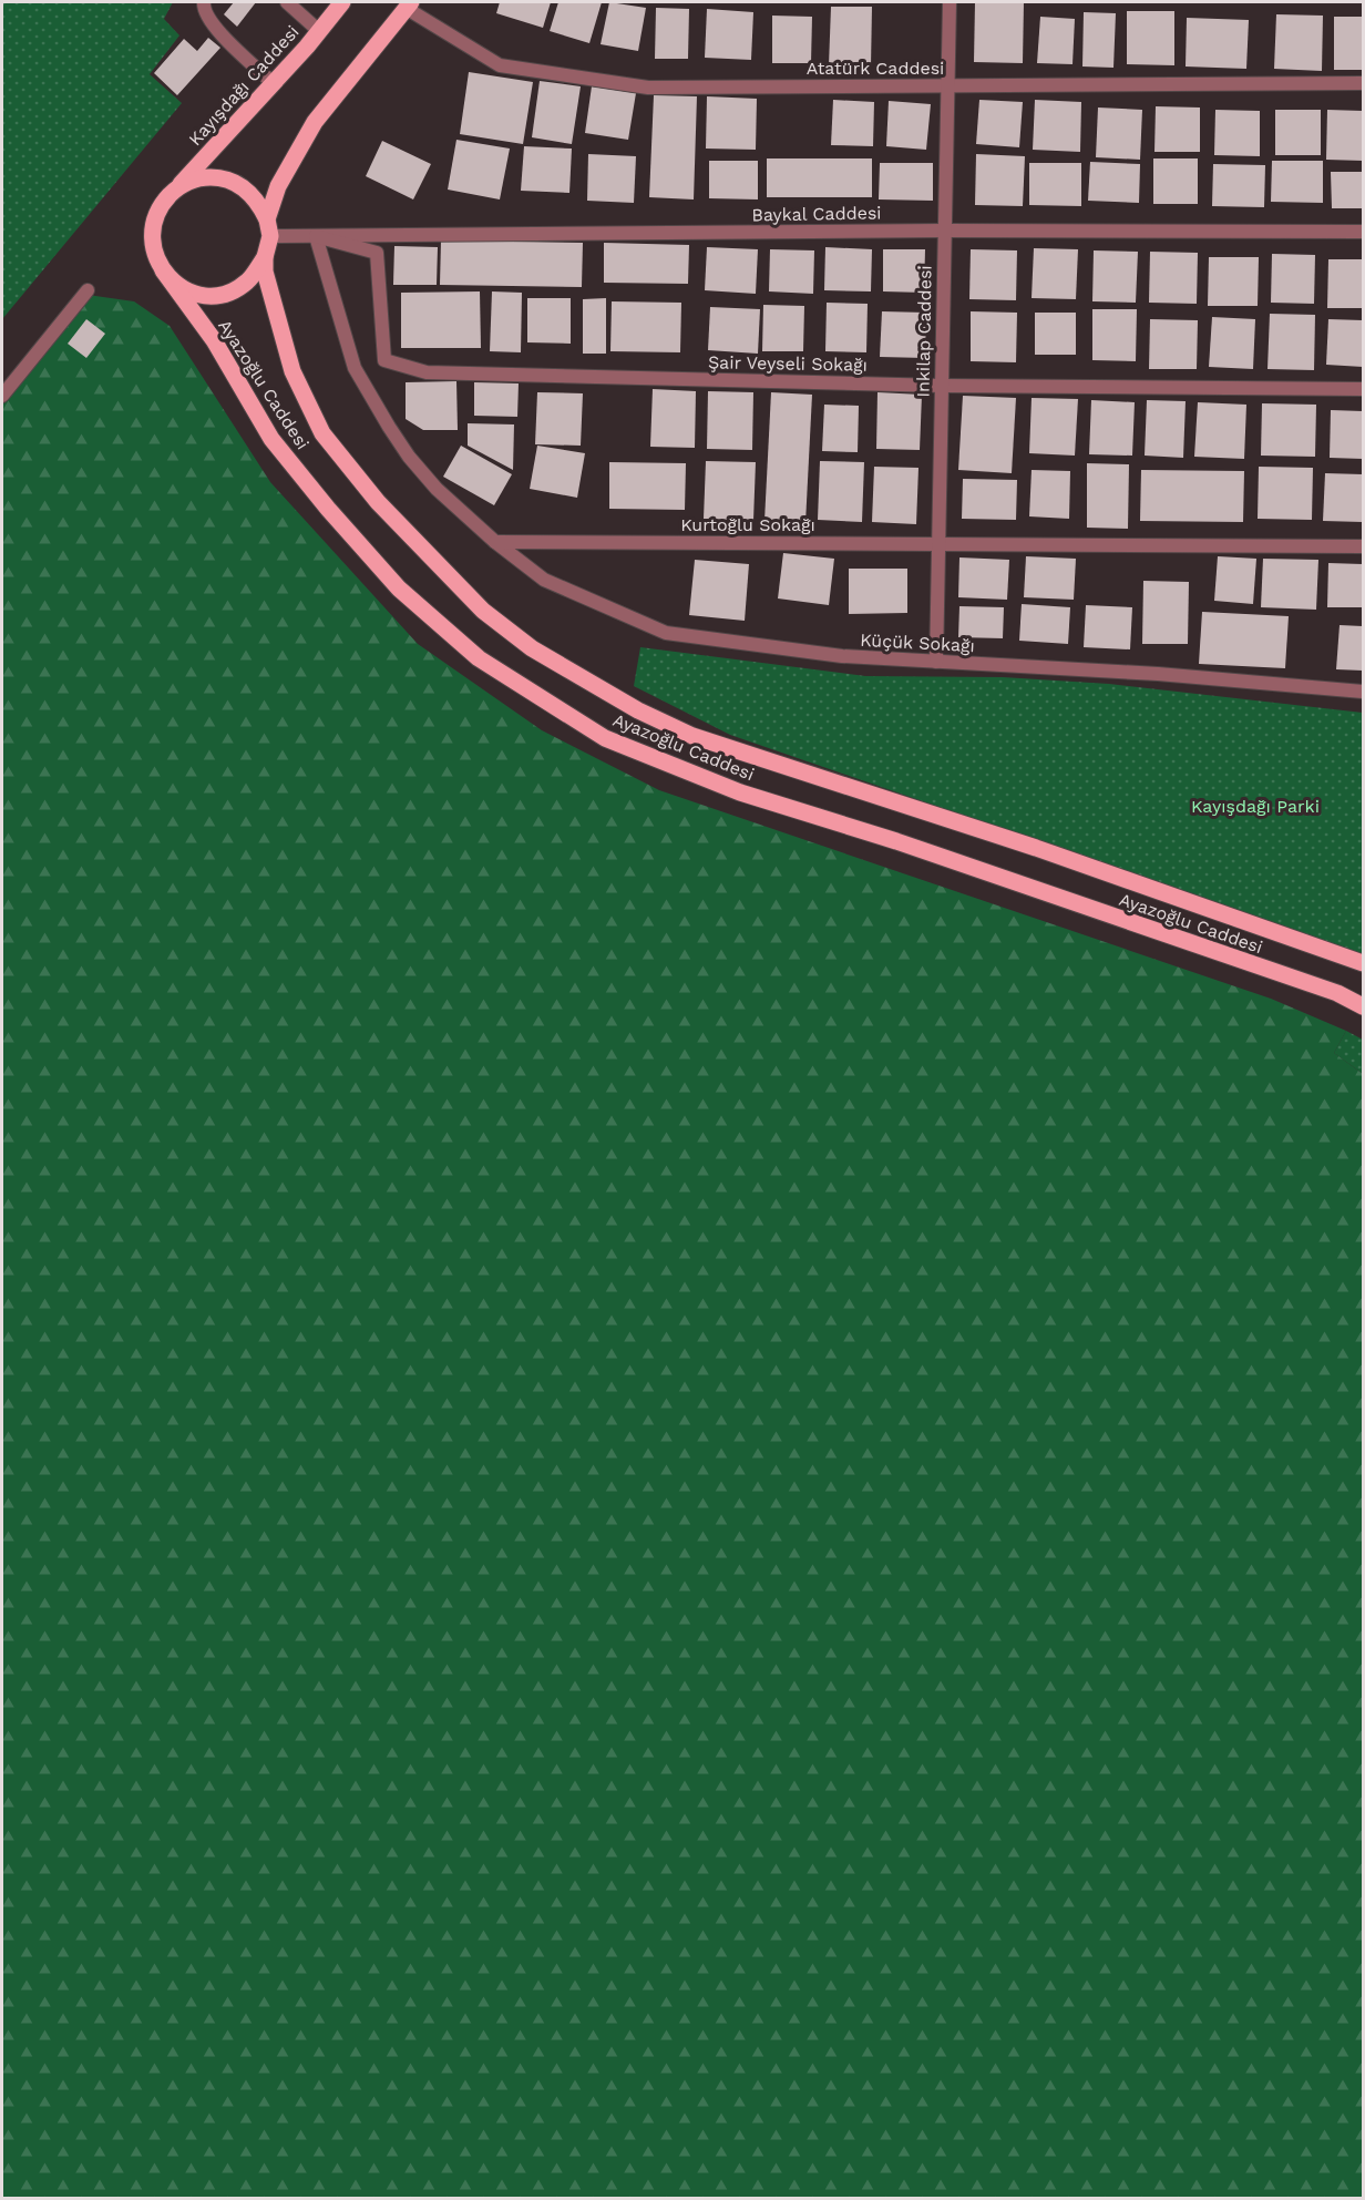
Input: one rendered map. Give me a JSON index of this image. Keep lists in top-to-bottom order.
{
  "streets": {
    "main road": ["Kayışdağı Caddesi", "Ayazoğlu Caddesi"],
    "street": [
      "Atatürk Caddesi",
      "Baykal Caddesi",
      "Inkilap Caddesi",
      "Şair Veyseli Sokağı",
      "Kurtoğlu Sokağı",
      "Küçük Sokağı"
    ]
  },
  "crossings": [
    ["Atatürk Caddesi", "Inkilap Caddesi"],
    ["Kayışdağı Caddesi", "Baykal Caddesi"],
    ["Kayışdağı Caddesi", "Ayazoğlu Caddesi"],
    ["Baykal Caddesi", "Inkilap Caddesi"],
    ["Baykal Caddesi", "Şair Veyseli Sokağı"],
    ["Baykal Caddesi", "Ayazoğlu Caddesi"],
    ["Inkilap Caddesi", "Şair Veyseli Sokağı"],
    ["Inkilap Caddesi", "Kurtoğlu Sokağı"],
    ["Inkilap Caddesi", "Küçük Sokağı"],
    ["Kurtoğlu Sokağı", "Küçük Sokağı"]
  ],
  "parks": ["Kayışdağı Parki"]
}
